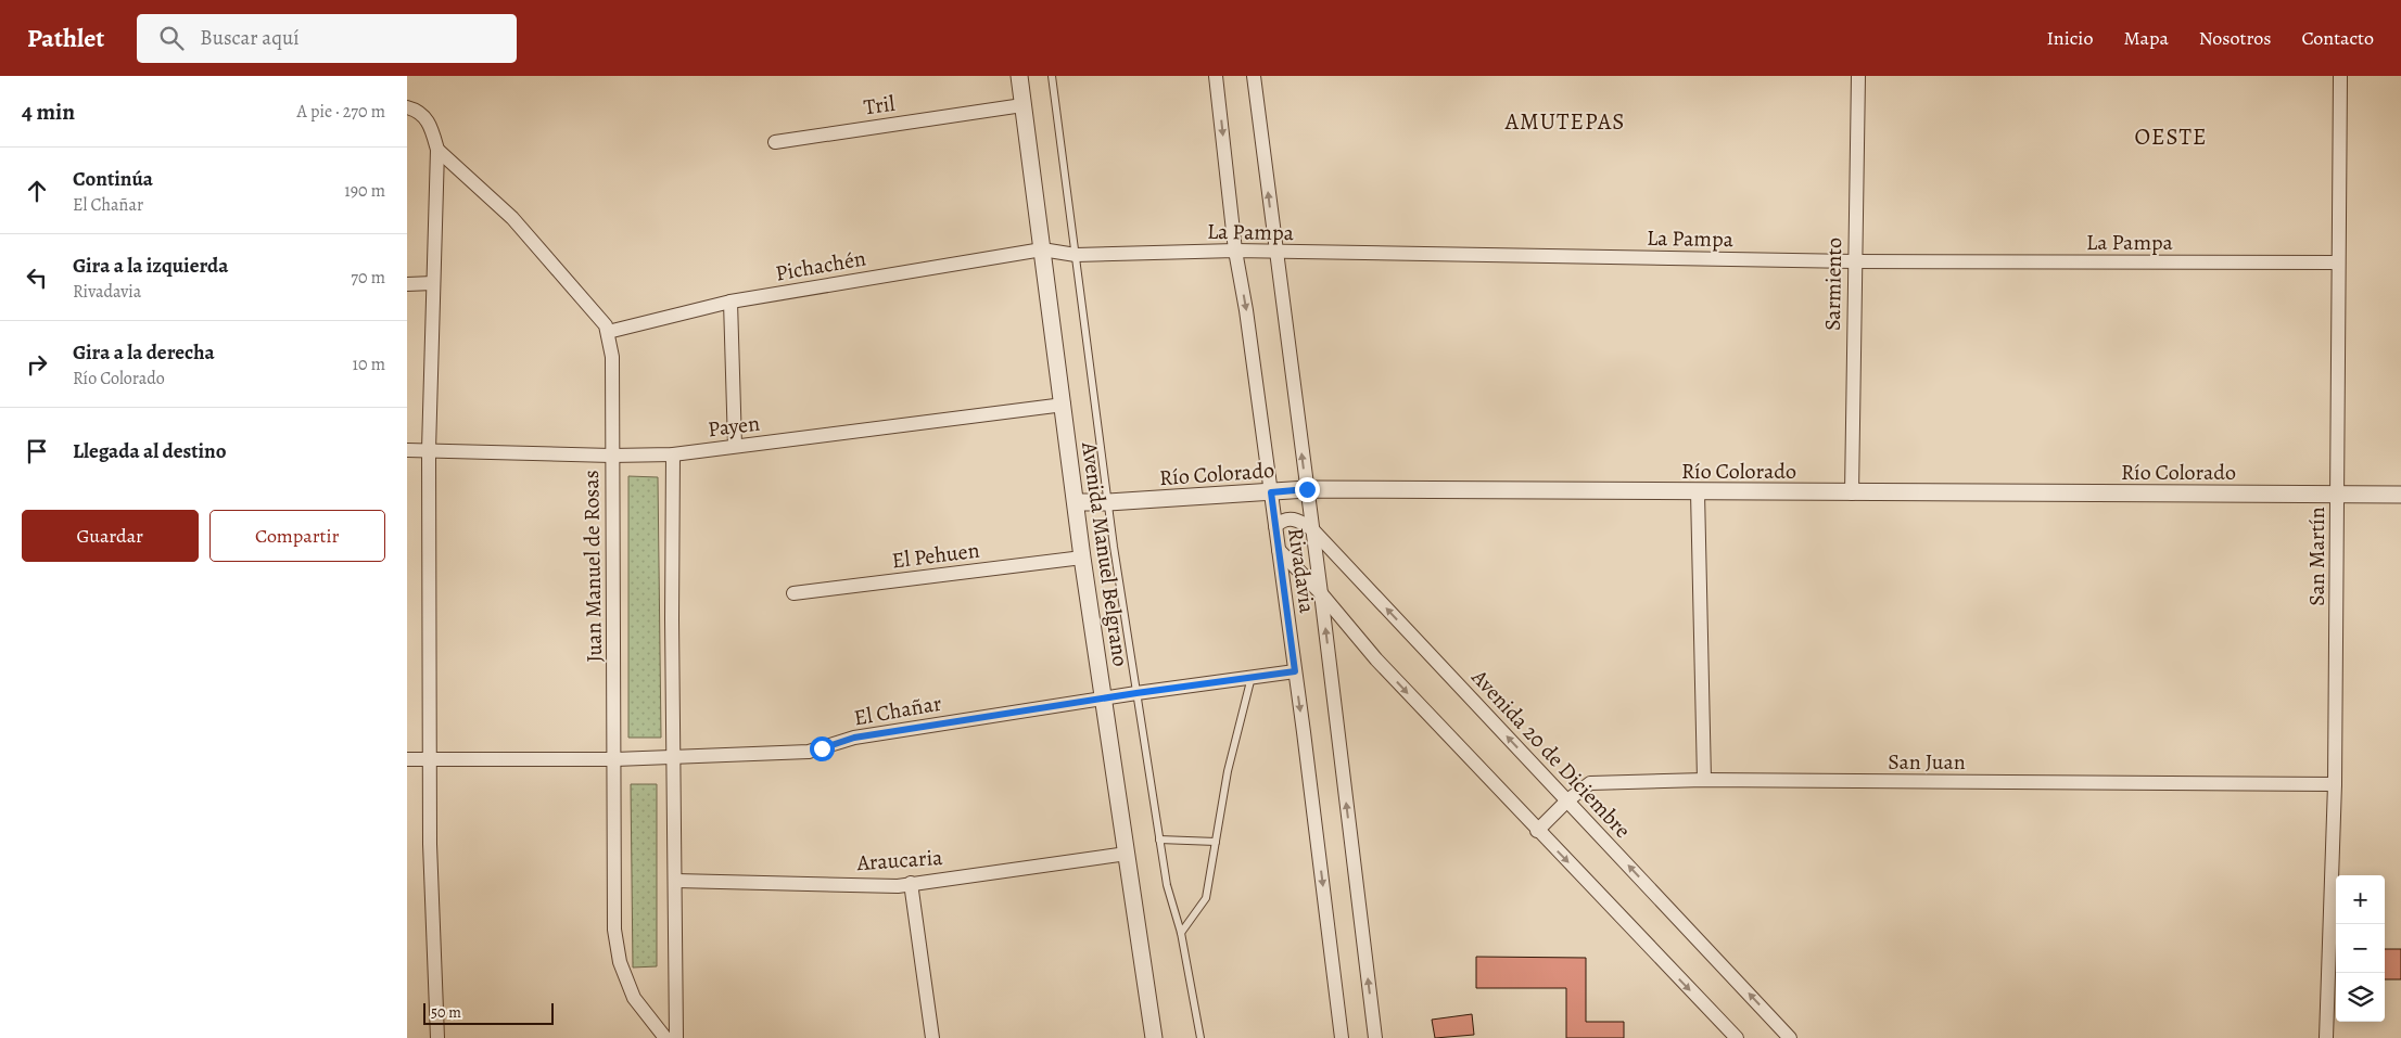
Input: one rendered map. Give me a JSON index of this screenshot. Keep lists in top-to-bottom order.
{
  "streets": {
    "street": [
      "Tril",
      "La Pampa",
      "Pichachén",
      "Sarmiento",
      "Payen",
      "Río Colorado",
      "Avenida Manuel Belgrano",
      "El Pehuen",
      "San Martín",
      "Juan Manuel de Rosas",
      "Rivadavia",
      "El Chañar",
      "Avenida 20 de Diciembre",
      "San Juan",
      "Araucaria"
    ]
  },
  "crossings": [
    ["Tril", "Avenida Manuel Belgrano"],
    ["La Pampa", "Pichachén"],
    ["La Pampa", "Sarmiento"],
    ["La Pampa", "Avenida Manuel Belgrano"],
    ["La Pampa", "San Martín"],
    ["La Pampa", "Rivadavia"],
    ["Pichachén", "Avenida Manuel Belgrano"],
    ["Pichachén", "Juan Manuel de Rosas"],
    ["Sarmiento", "Río Colorado"],
    ["Payen", "Avenida Manuel Belgrano"],
    ["Payen", "Juan Manuel de Rosas"],
    ["Río Colorado", "Avenida Manuel Belgrano"],
    ["Río Colorado", "San Martín"],
    ["Río Colorado", "Rivadavia"],
    ["Avenida Manuel Belgrano", "El Pehuen"],
    ["Avenida Manuel Belgrano", "El Chañar"],
    ["Avenida Manuel Belgrano", "Araucaria"],
    ["San Martín", "San Juan"],
    ["Juan Manuel de Rosas", "El Chañar"],
    ["Rivadavia", "El Chañar"],
    ["Rivadavia", "Avenida 20 de Diciembre"],
    ["Avenida 20 de Diciembre", "San Juan"]
  ],
  "districts": ["AMUTEPAS", "OESTE"],
  "scale_bar": "50 m",
  "page": {
    "header": "Pathlet",
    "search": "Buscar aquí",
    "nav": [
      "Inicio",
      "Mapa",
      "Nosotros",
      "Contacto"
    ],
    "heading": ["4 min", "A pie · 270 m"],
    "list": [
      ["Continúa", "El Chañar", "190 m"],
      ["Gira a la izquierda", "Rivadavia", "70 m"],
      ["Gira a la derecha", "Río Colorado", "10 m"],
      "Llegada al destino"
    ],
    "buttons": ["Guardar", "Compartir"],
    "map_buttons": ["+", "−"],
    "scale": "50 m"
  }
}
